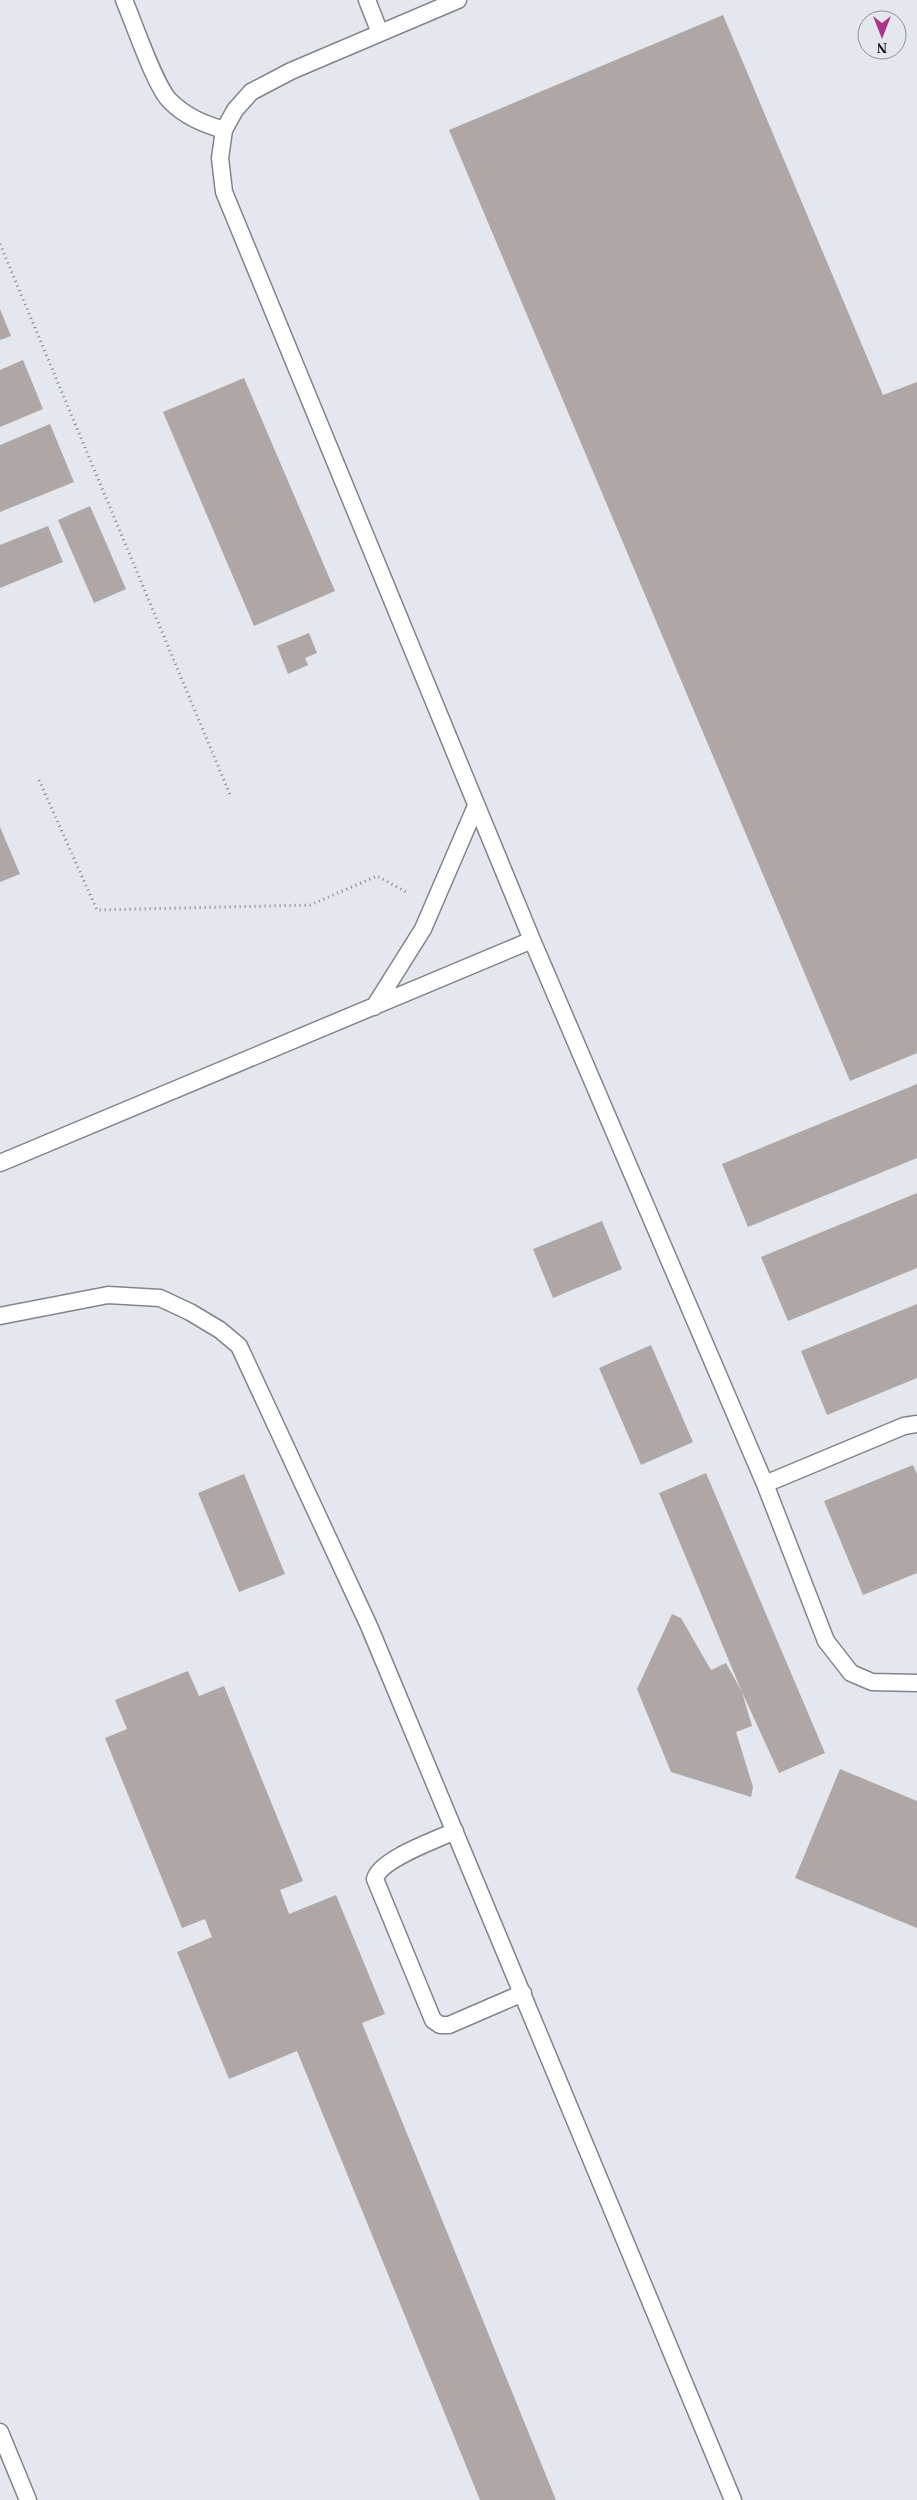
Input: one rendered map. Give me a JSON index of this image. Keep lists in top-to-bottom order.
{
  "north": "bottom"
}
